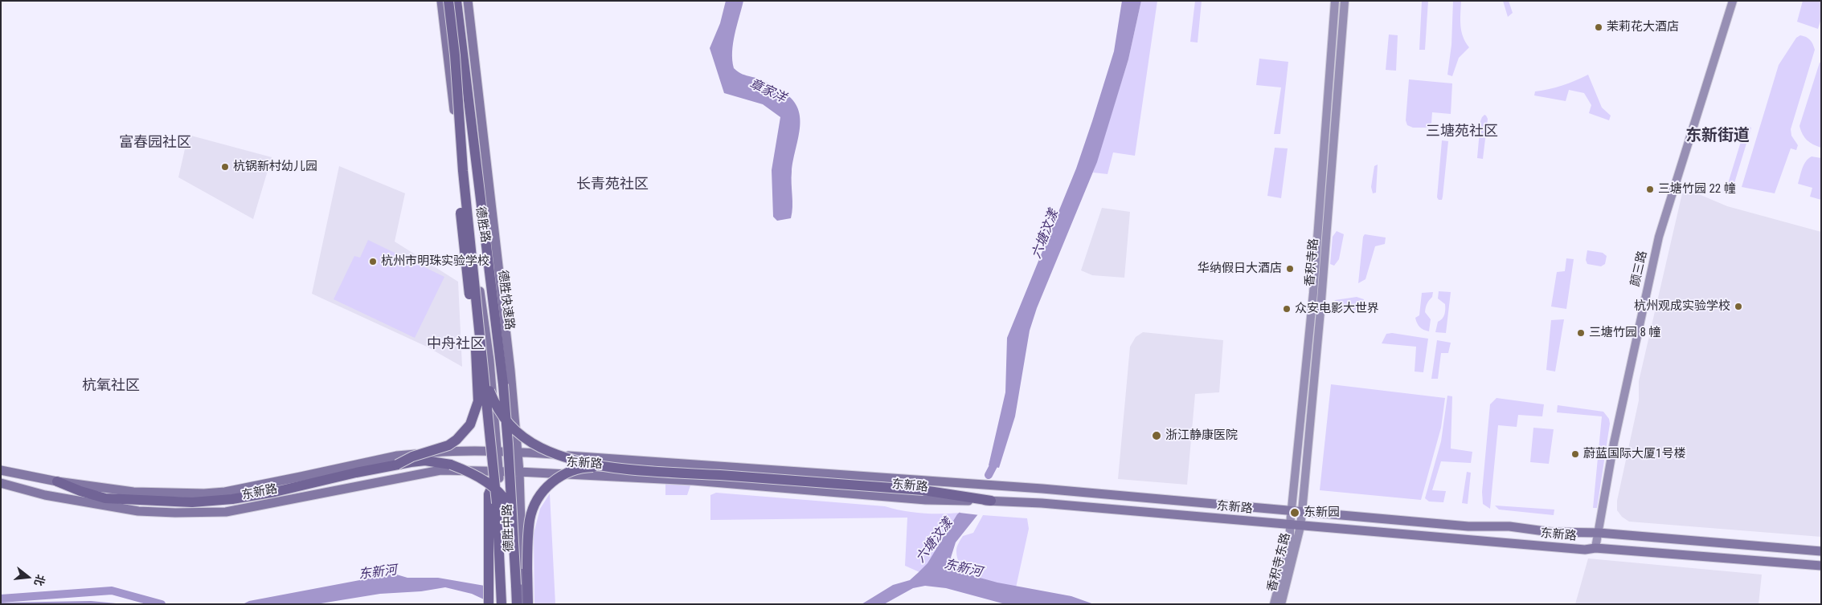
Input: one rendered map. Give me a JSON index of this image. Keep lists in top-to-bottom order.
{
  "streets": {
    "highway": ["德胜快速路"],
    "main road": [
      "德胜路",
      "香积寺路",
      "颜三路",
      "东新路",
      "德胜中路",
      "香积寺东路"
    ]
  },
  "crossings": [
    ["德胜路", "东新路"],
    ["德胜路", "德胜中路"],
    ["香积寺路", "东新路"],
    ["香积寺路", "香积寺东路"],
    ["颜三路", "东新路"],
    ["东新路", "德胜中路"],
    ["东新路", "香积寺东路"]
  ],
  "districts": [
    "三塘苑社区",
    "东新街道",
    "富春园社区",
    "长青苑社区",
    "中舟社区",
    "杭氧社区"
  ],
  "water": ["章家洋", "六塘汶漾", "东新河"],
  "places": [
    "茉莉花大酒店",
    "杭锅新村幼儿园",
    "三塘竹园 22 幢",
    "杭州市明珠实验学校",
    "华纳假日大酒店",
    "杭州观成实验学校",
    "众安电影大世界",
    "三塘竹园 8 幢",
    "浙江静康医院",
    "蔚蓝国际大厦1号楼",
    "东新园"
  ],
  "north": "right"
}
